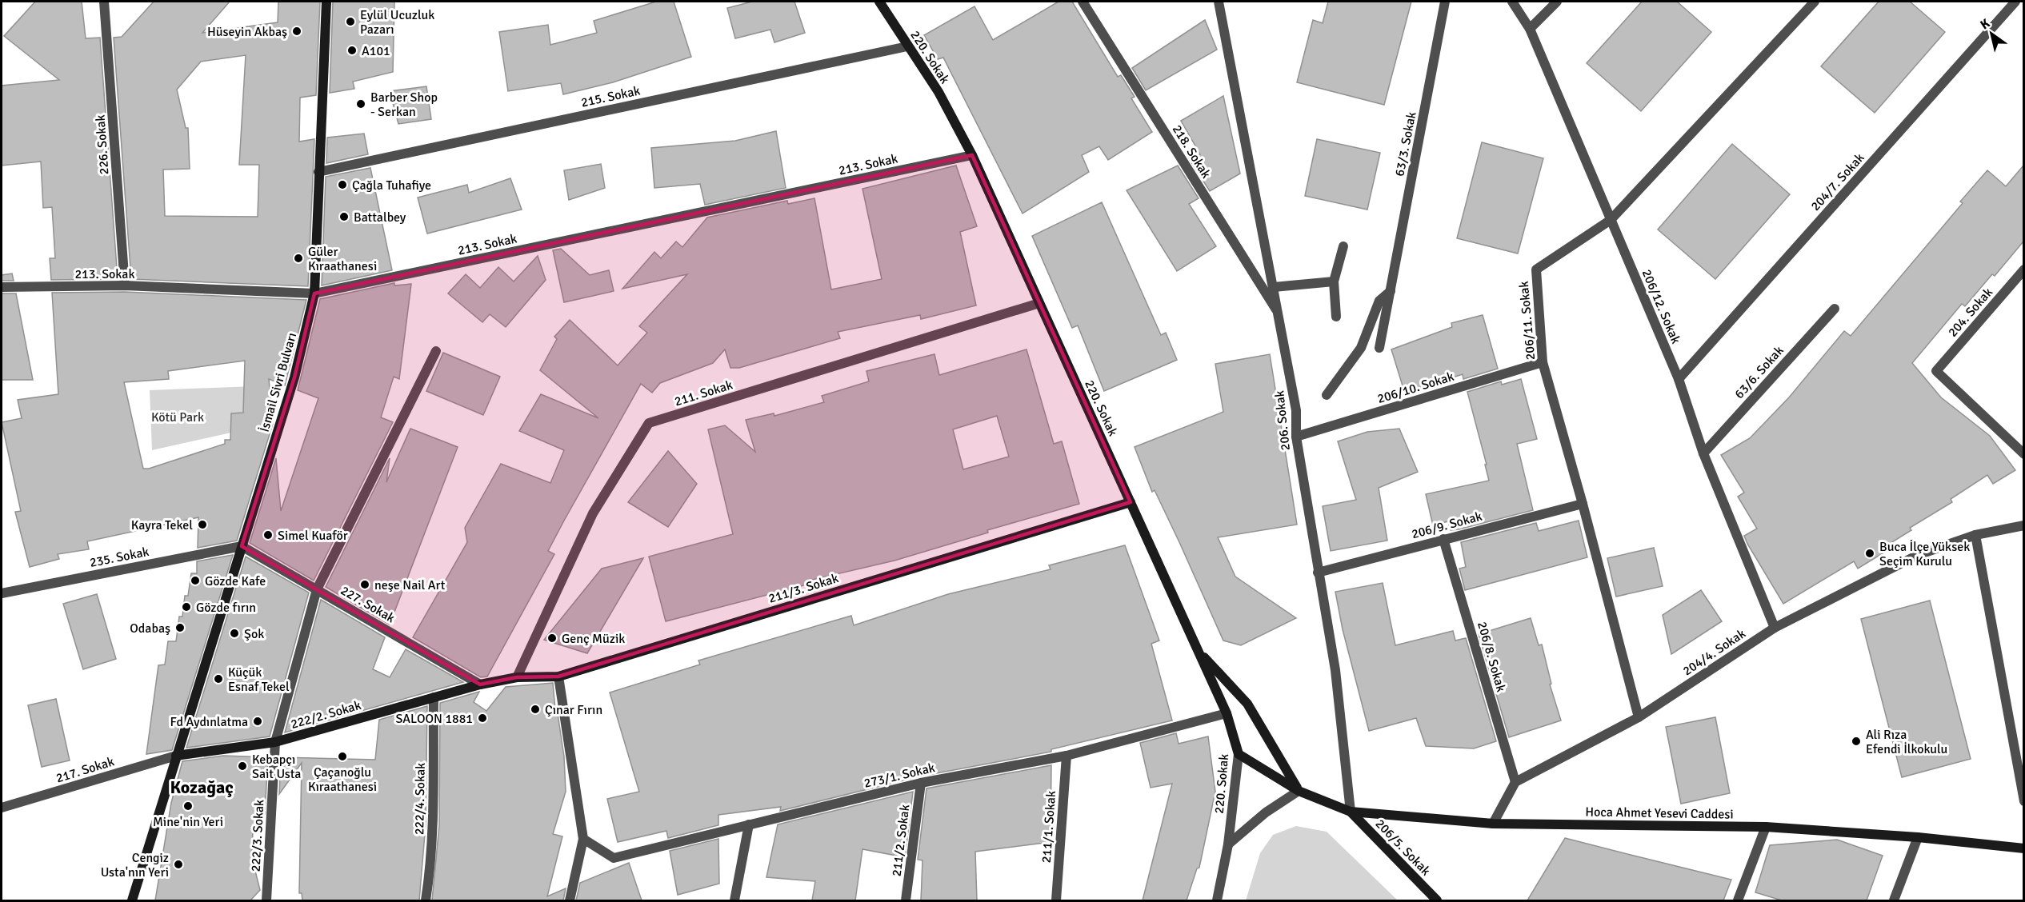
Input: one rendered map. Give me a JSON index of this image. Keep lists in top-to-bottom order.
{
  "streets": {
    "main road": [
      "220. Sokak",
      "İsmail Sivri Bulvarı",
      "211/3. Sokak",
      "222/2. Sokak",
      "Hoca Ahmet Yesevi Caddesi",
      "206/5. Sokak"
    ],
    "street": [
      "215. Sokak",
      "63/3. Sokak",
      "226. Sokak",
      "218. Sokak",
      "213. Sokak",
      "204/7. Sokak",
      "206/12. Sokak",
      "204. Sokak",
      "206/11. Sokak",
      "63/6. Sokak",
      "206/10. Sokak",
      "211. Sokak",
      "206. Sokak",
      "206/9. Sokak",
      "235. Sokak",
      "227. Sokak",
      "204/4. Sokak",
      "206/8. Sokak",
      "217. Sokak",
      "273/1. Sokak",
      "222/4. Sokak",
      "211/1. Sokak",
      "222/3. Sokak",
      "211/2. Sokak"
    ]
  },
  "crossings": [
    ["220. Sokak", "215. Sokak"],
    ["220. Sokak", "213. Sokak"],
    ["220. Sokak", "211. Sokak"],
    ["220. Sokak", "211/3. Sokak"],
    ["220. Sokak", "273/1. Sokak"],
    ["220. Sokak", "Hoca Ahmet Yesevi Caddesi"],
    ["215. Sokak", "İsmail Sivri Bulvarı"],
    ["226. Sokak", "213. Sokak"],
    ["218. Sokak", "206. Sokak"],
    ["213. Sokak", "İsmail Sivri Bulvarı"],
    ["204/7. Sokak", "206/12. Sokak"],
    ["206/12. Sokak", "206/11. Sokak"],
    ["206/12. Sokak", "63/6. Sokak"],
    ["206/12. Sokak", "204/4. Sokak"],
    ["206/11. Sokak", "206/10. Sokak"],
    ["206/11. Sokak", "206/9. Sokak"],
    ["206/11. Sokak", "204/4. Sokak"],
    ["İsmail Sivri Bulvarı", "235. Sokak"],
    ["İsmail Sivri Bulvarı", "227. Sokak"],
    ["İsmail Sivri Bulvarı", "222/2. Sokak"],
    ["İsmail Sivri Bulvarı", "217. Sokak"],
    ["206/10. Sokak", "206. Sokak"],
    ["211. Sokak", "211/3. Sokak"],
    ["206. Sokak", "206/9. Sokak"],
    ["206. Sokak", "Hoca Ahmet Yesevi Caddesi"],
    ["206. Sokak", "206/5. Sokak"],
    ["206/9. Sokak", "206/8. Sokak"],
    ["235. Sokak", "227. Sokak"],
    ["211/3. Sokak", "227. Sokak"],
    ["211/3. Sokak", "222/2. Sokak"],
    ["227. Sokak", "222/2. Sokak"],
    ["227. Sokak", "222/3. Sokak"],
    ["204/4. Sokak", "206/8. Sokak"],
    ["222/2. Sokak", "217. Sokak"],
    ["222/2. Sokak", "222/4. Sokak"],
    ["222/2. Sokak", "222/3. Sokak"],
    ["273/1. Sokak", "211/1. Sokak"],
    ["273/1. Sokak", "211/2. Sokak"],
    ["Hoca Ahmet Yesevi Caddesi", "206/5. Sokak"]
  ],
  "districts": ["Kozağaç"],
  "parks": ["Kötü Park"],
  "places": [
    "Eylül Ucuzluk Pazarı",
    "Hüseyin Akbaş",
    "A101",
    "Barber Shop - Serkan",
    "Çağla Tuhafiye",
    "Battalbey",
    "Güler Kıraathanesi",
    "Kayra Tekel",
    "Simel Kuaför",
    "Buca İlçe Yüksek Seçim Kurulu",
    "Gözde Kafe",
    "neşe Nail Art",
    "Gözde fırın",
    "Odabaş",
    "Şok",
    "Genç Müzik",
    "Küçük Esnaf Tekel",
    "Çınar Fırın",
    "SALOON 1881",
    "Fd Aydınlatma",
    "Ali Rıza Efendi İlkokulu",
    "Çaçanoğlu Kıraathanesi",
    "Kebapçı Sait Usta",
    "Mine'nin Yeri",
    "Cengiz Usta'nın Yeri"
  ],
  "north": "top left"
}
